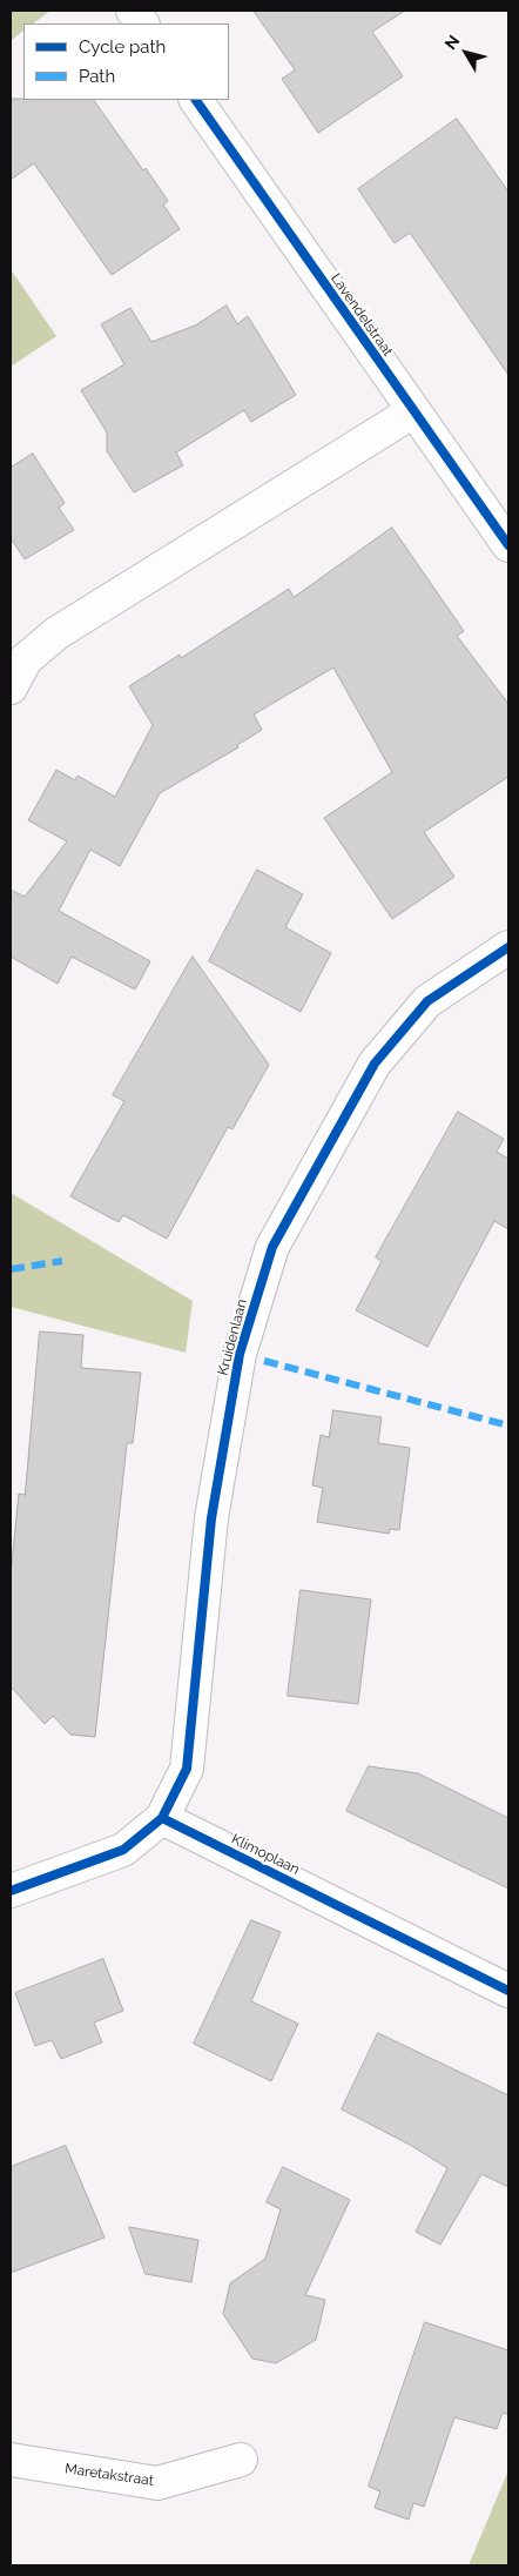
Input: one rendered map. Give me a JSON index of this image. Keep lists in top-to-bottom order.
{
  "streets": {
    "street": [
      "Lavendelstraat",
      "Kruidenlaan",
      "Klimoplaan",
      "Maretakstraat"
    ]
  },
  "crossings": [
    ["Kruidenlaan", "Klimoplaan"]
  ],
  "legend": ["Cycle path", "Path"],
  "north": "top left"
}
